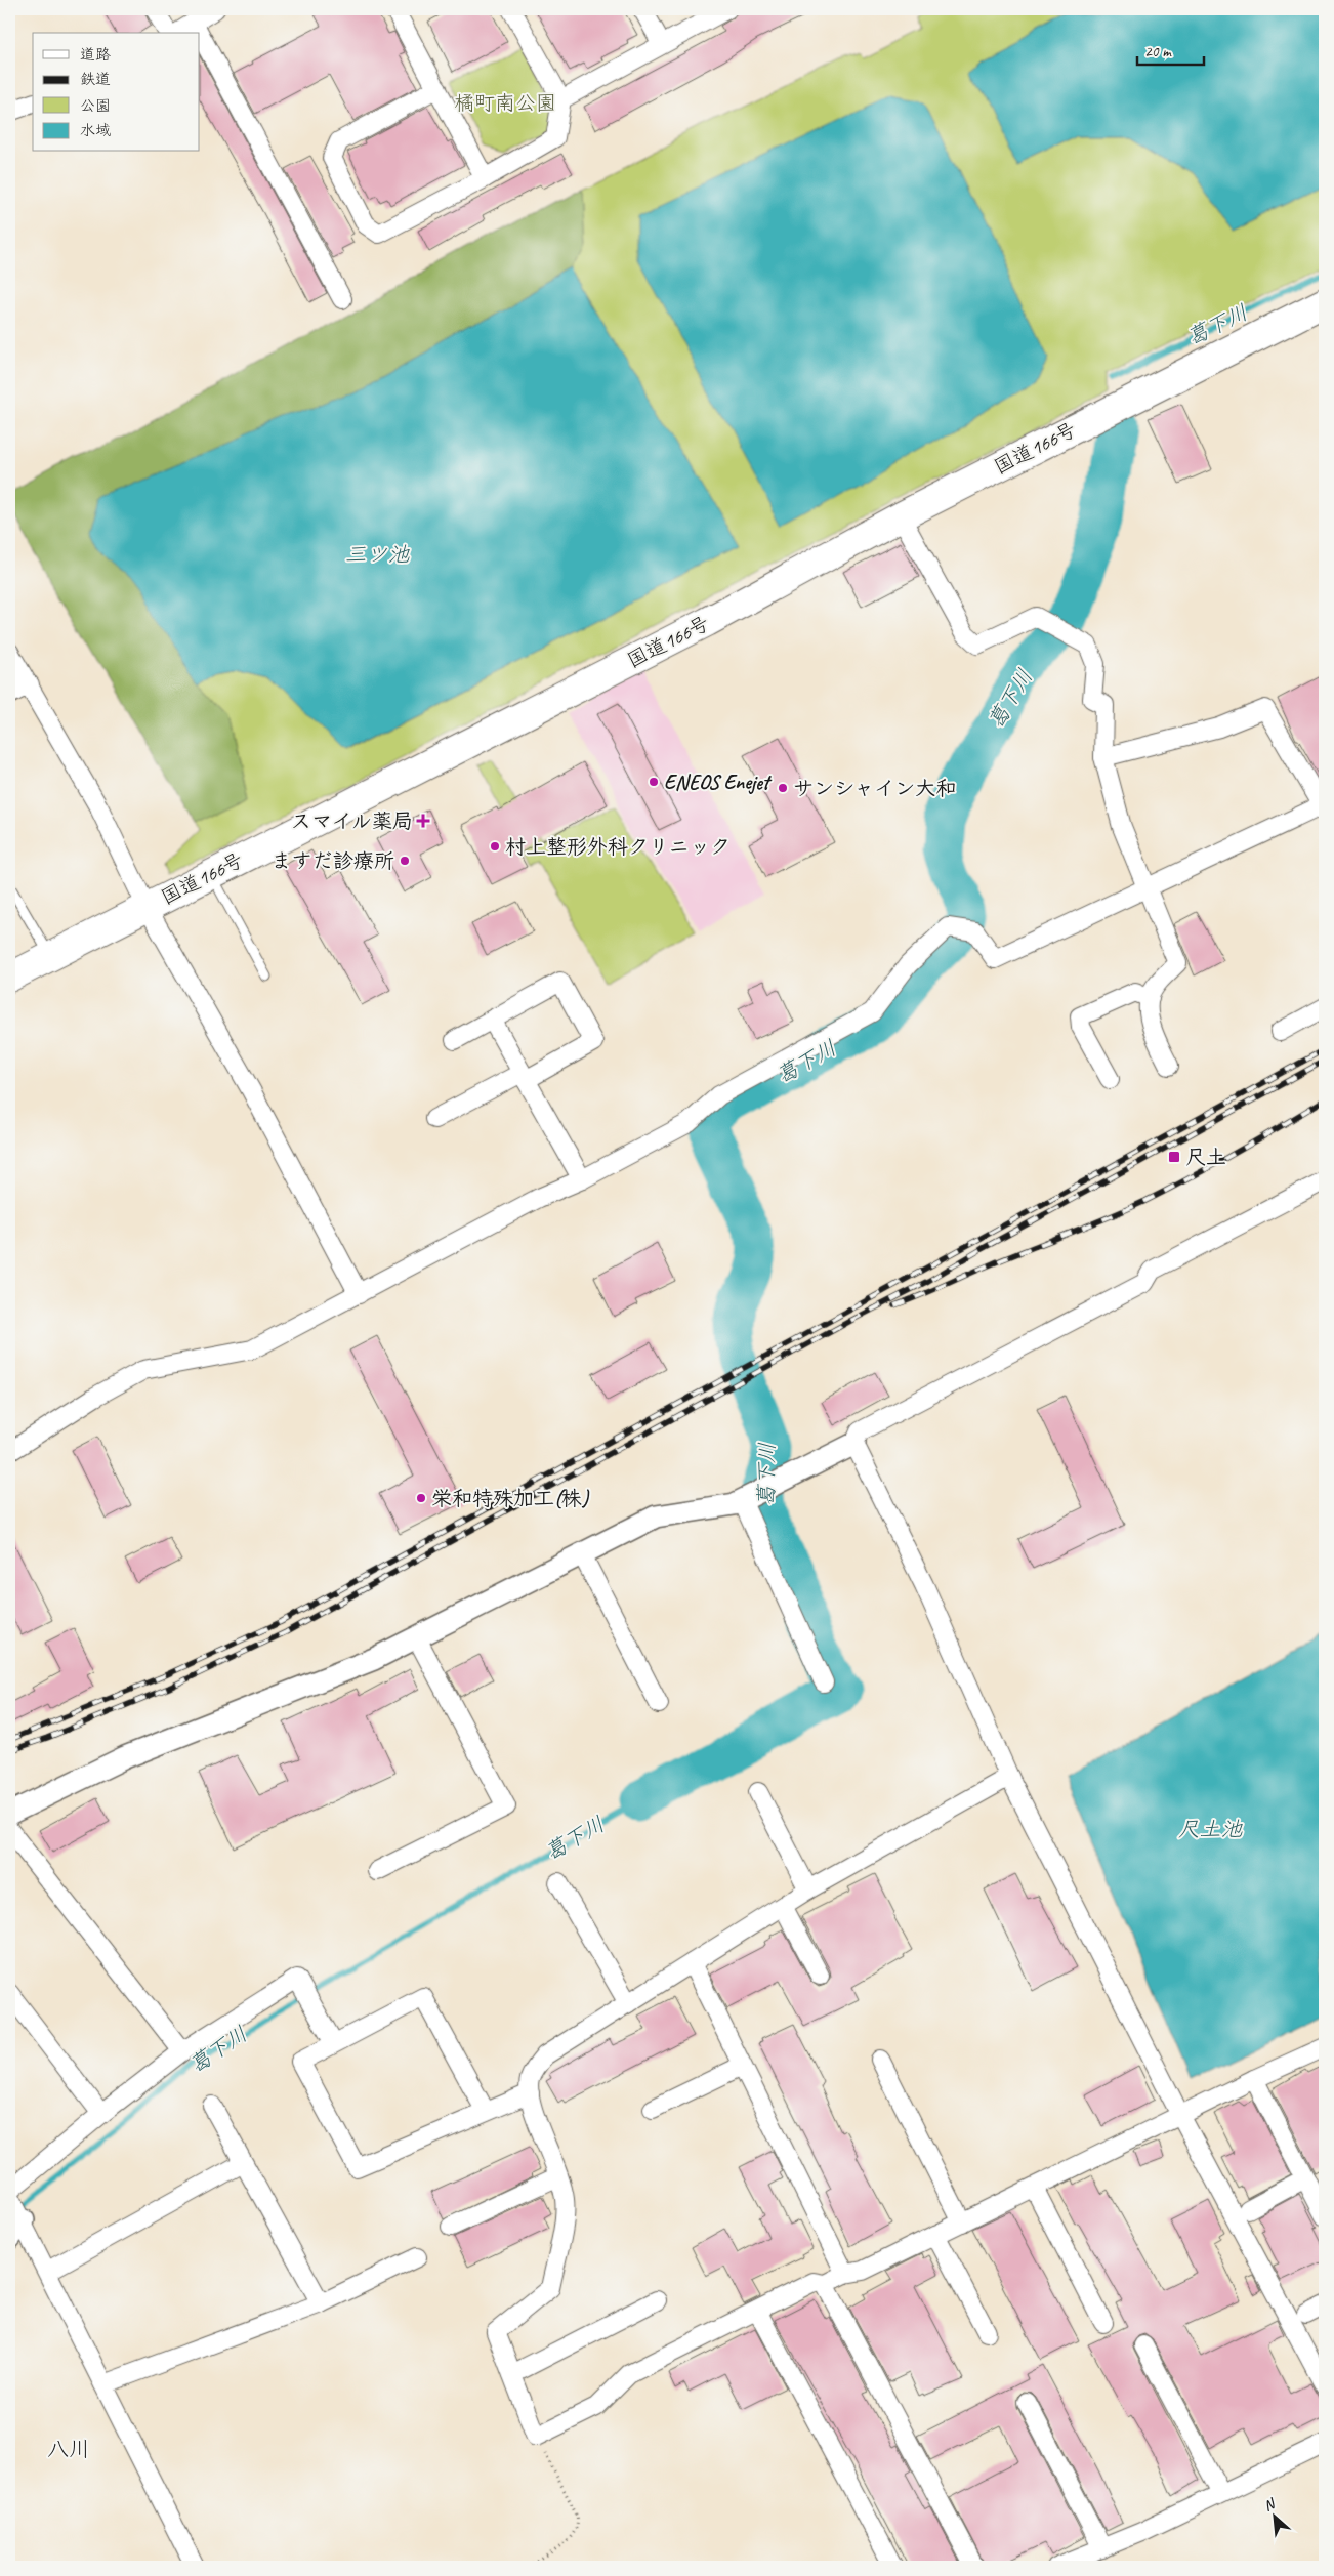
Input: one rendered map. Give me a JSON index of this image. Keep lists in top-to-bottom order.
{
  "streets": {
    "highway": ["国道166号"]
  },
  "districts": ["八川"],
  "water": ["葛下川", "三ツ池", "尺土池"],
  "parks": ["橘町南公園"],
  "places": {
    "other": [
      "ENEOS Enejet",
      "サンシャイン大和",
      "村上整形外科クリニック",
      "ますだ診療所",
      "栄和特殊加工(株)"
    ],
    "health": ["スマイル薬局"],
    "transit": ["尺土"]
  },
  "legend": [
    "道路",
    "鉄道",
    "公園",
    "水域"
  ],
  "scale_bar": "20 m",
  "north": "top left"
}
